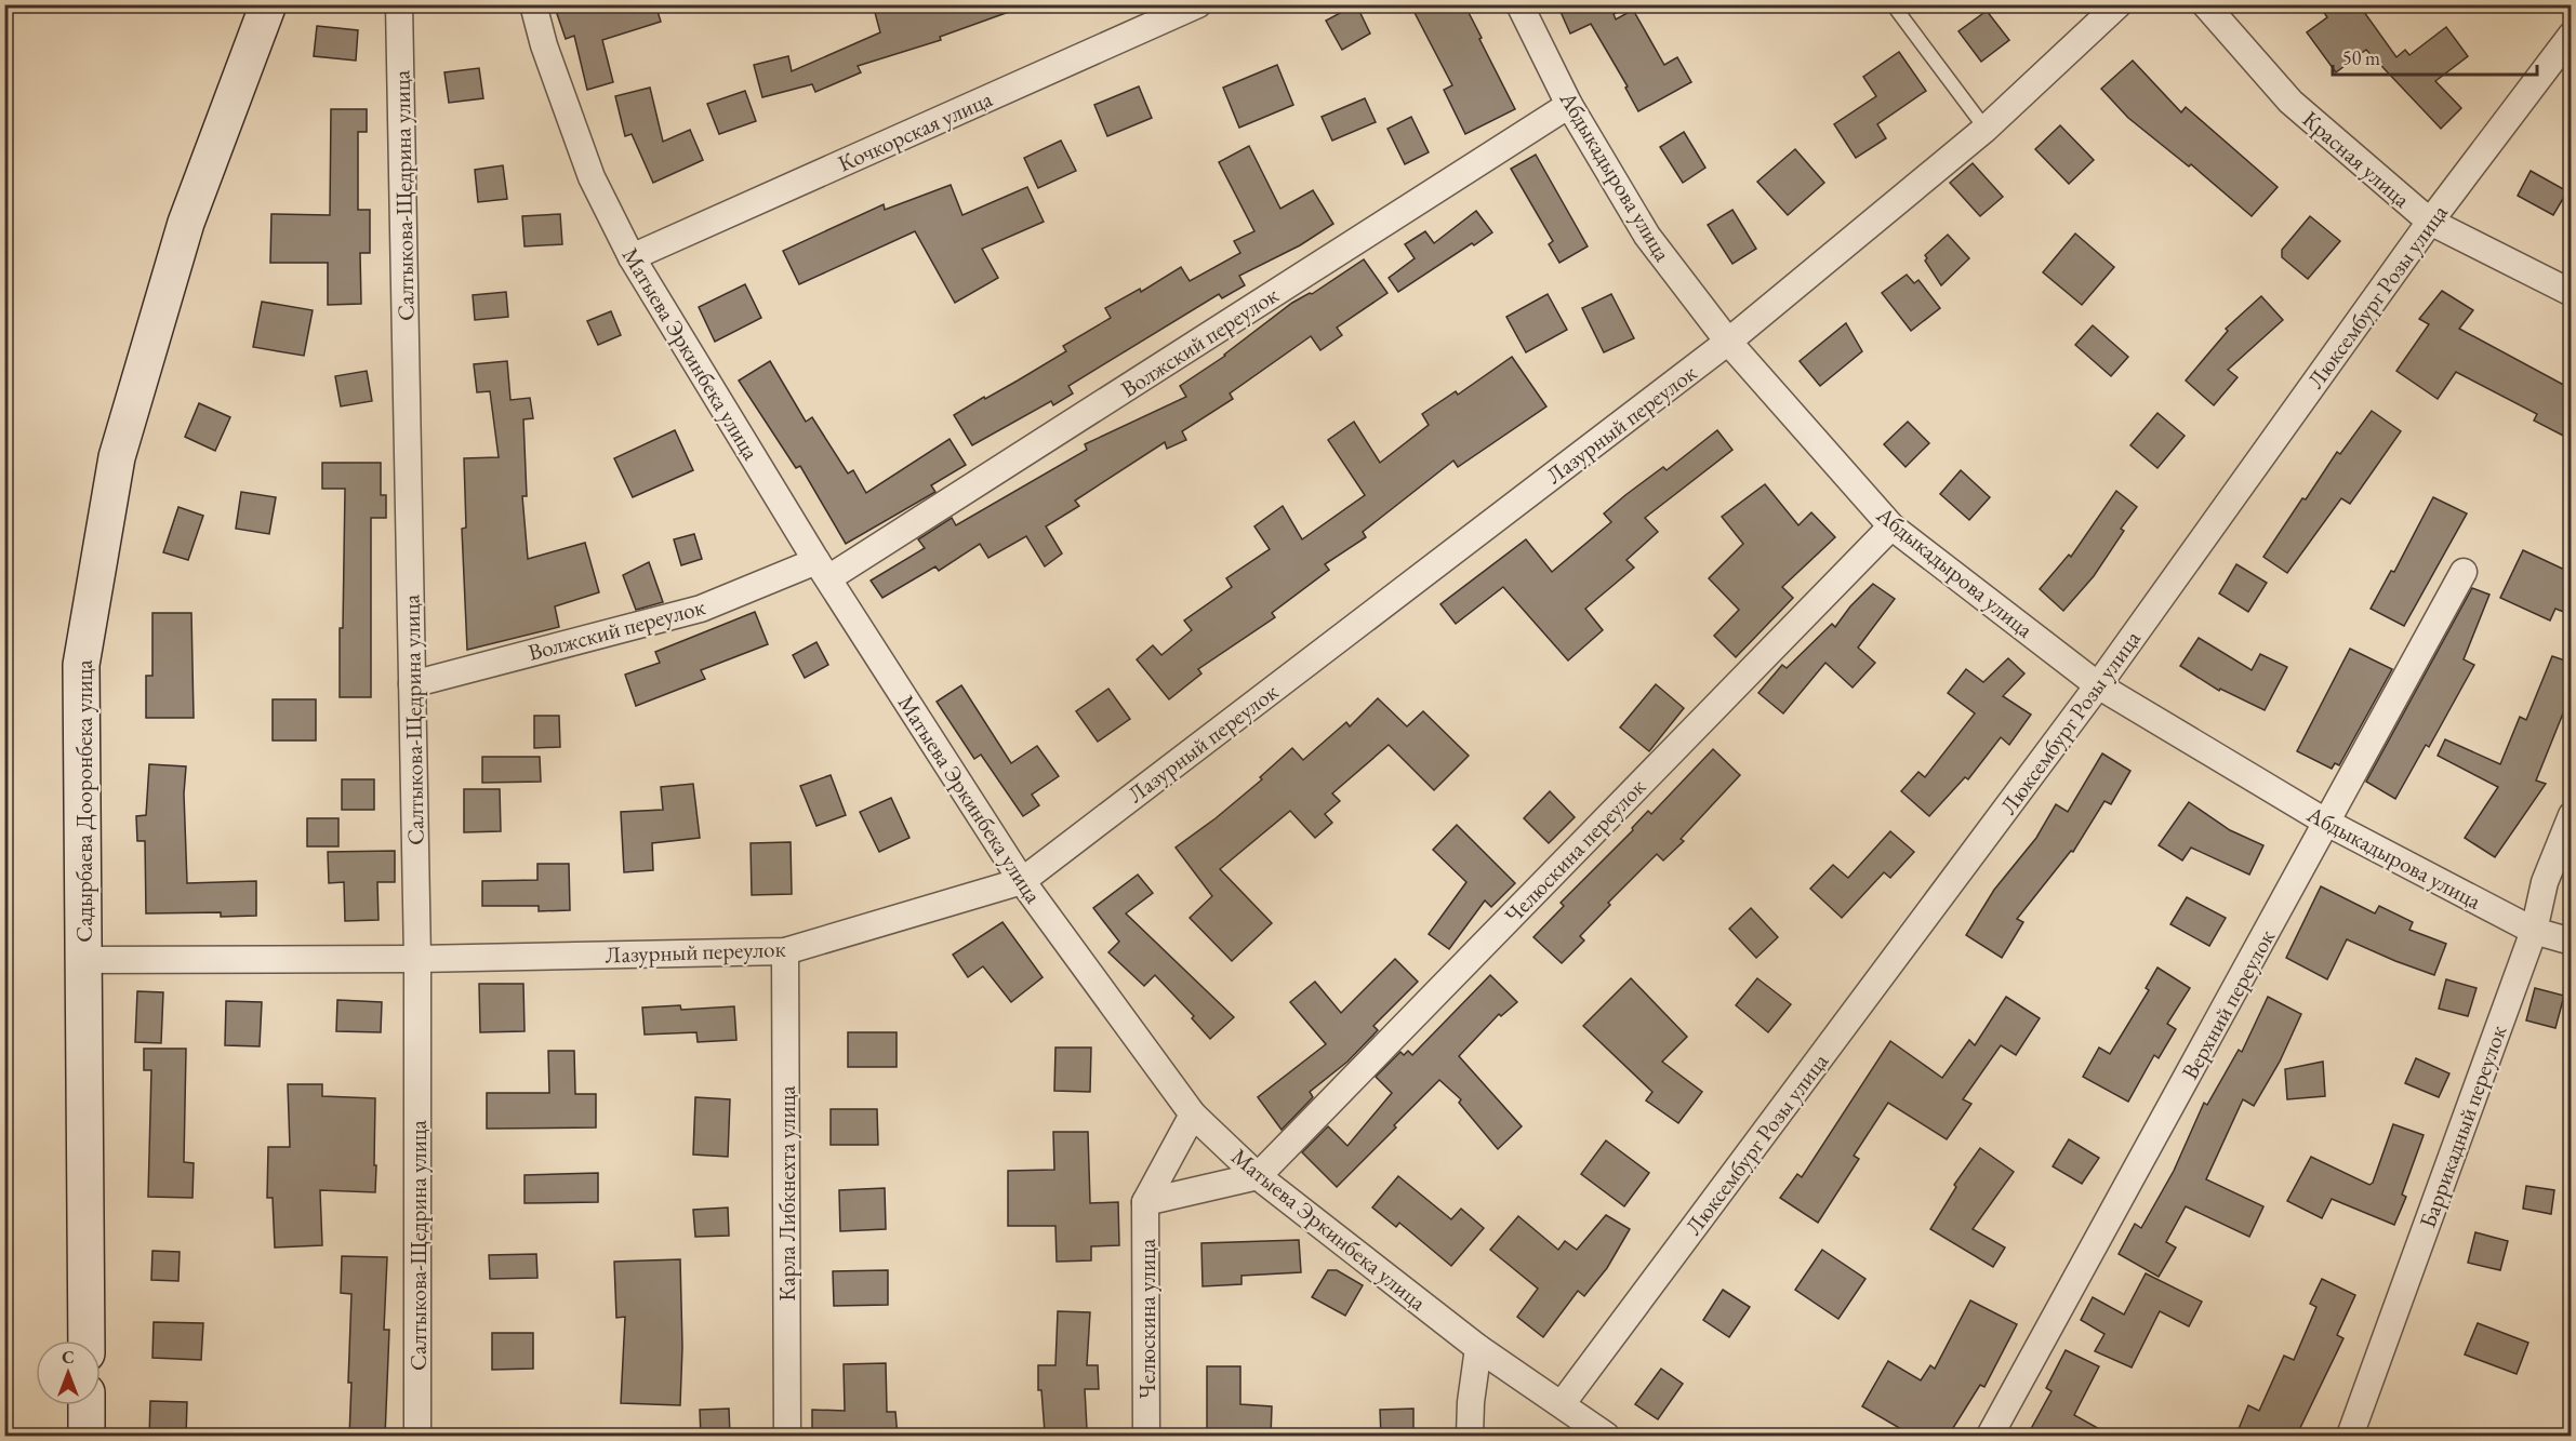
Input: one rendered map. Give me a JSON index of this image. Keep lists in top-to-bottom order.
{
  "streets": {
    "main road": ["Садырбаева Дооронбека улица"],
    "street": [
      "Кочкорская улица",
      "Красная улица",
      "Абдыкадырова улица",
      "Салтыкова-Щедрина улица",
      "Люксембург Розы улица",
      "Волжский переулок",
      "Матыева Эркинбека улица",
      "Лазурный переулок",
      "Челюскина переулок",
      "Верхний переулок",
      "Баррикадный переулок",
      "Карла Либкнехта улица",
      "Челюскина улица"
    ]
  },
  "crossings": [
    ["Кочкорская улица", "Матыева Эркинбека улица"],
    ["Красная улица", "Люксембург Розы улица"],
    ["Абдыкадырова улица", "Люксембург Розы улица"],
    ["Абдыкадырова улица", "Волжский переулок"],
    ["Абдыкадырова улица", "Лазурный переулок"],
    ["Абдыкадырова улица", "Челюскина переулок"],
    ["Абдыкадырова улица", "Верхний переулок"],
    ["Абдыкадырова улица", "Баррикадный переулок"],
    ["Салтыкова-Щедрина улица", "Волжский переулок"],
    ["Салтыкова-Щедрина улица", "Лазурный переулок"],
    ["Люксембург Розы улица", "Матыева Эркинбека улица"],
    ["Волжский переулок", "Матыева Эркинбека улица"],
    ["Матыева Эркинбека улица", "Лазурный переулок"],
    ["Матыева Эркинбека улица", "Челюскина переулок"],
    ["Матыева Эркинбека улица", "Челюскина улица"],
    ["Лазурный переулок", "Садырбаева Дооронбека улица"],
    ["Лазурный переулок", "Карла Либкнехта улица"]
  ],
  "scale_bar": "50 m",
  "north": "top"
}
